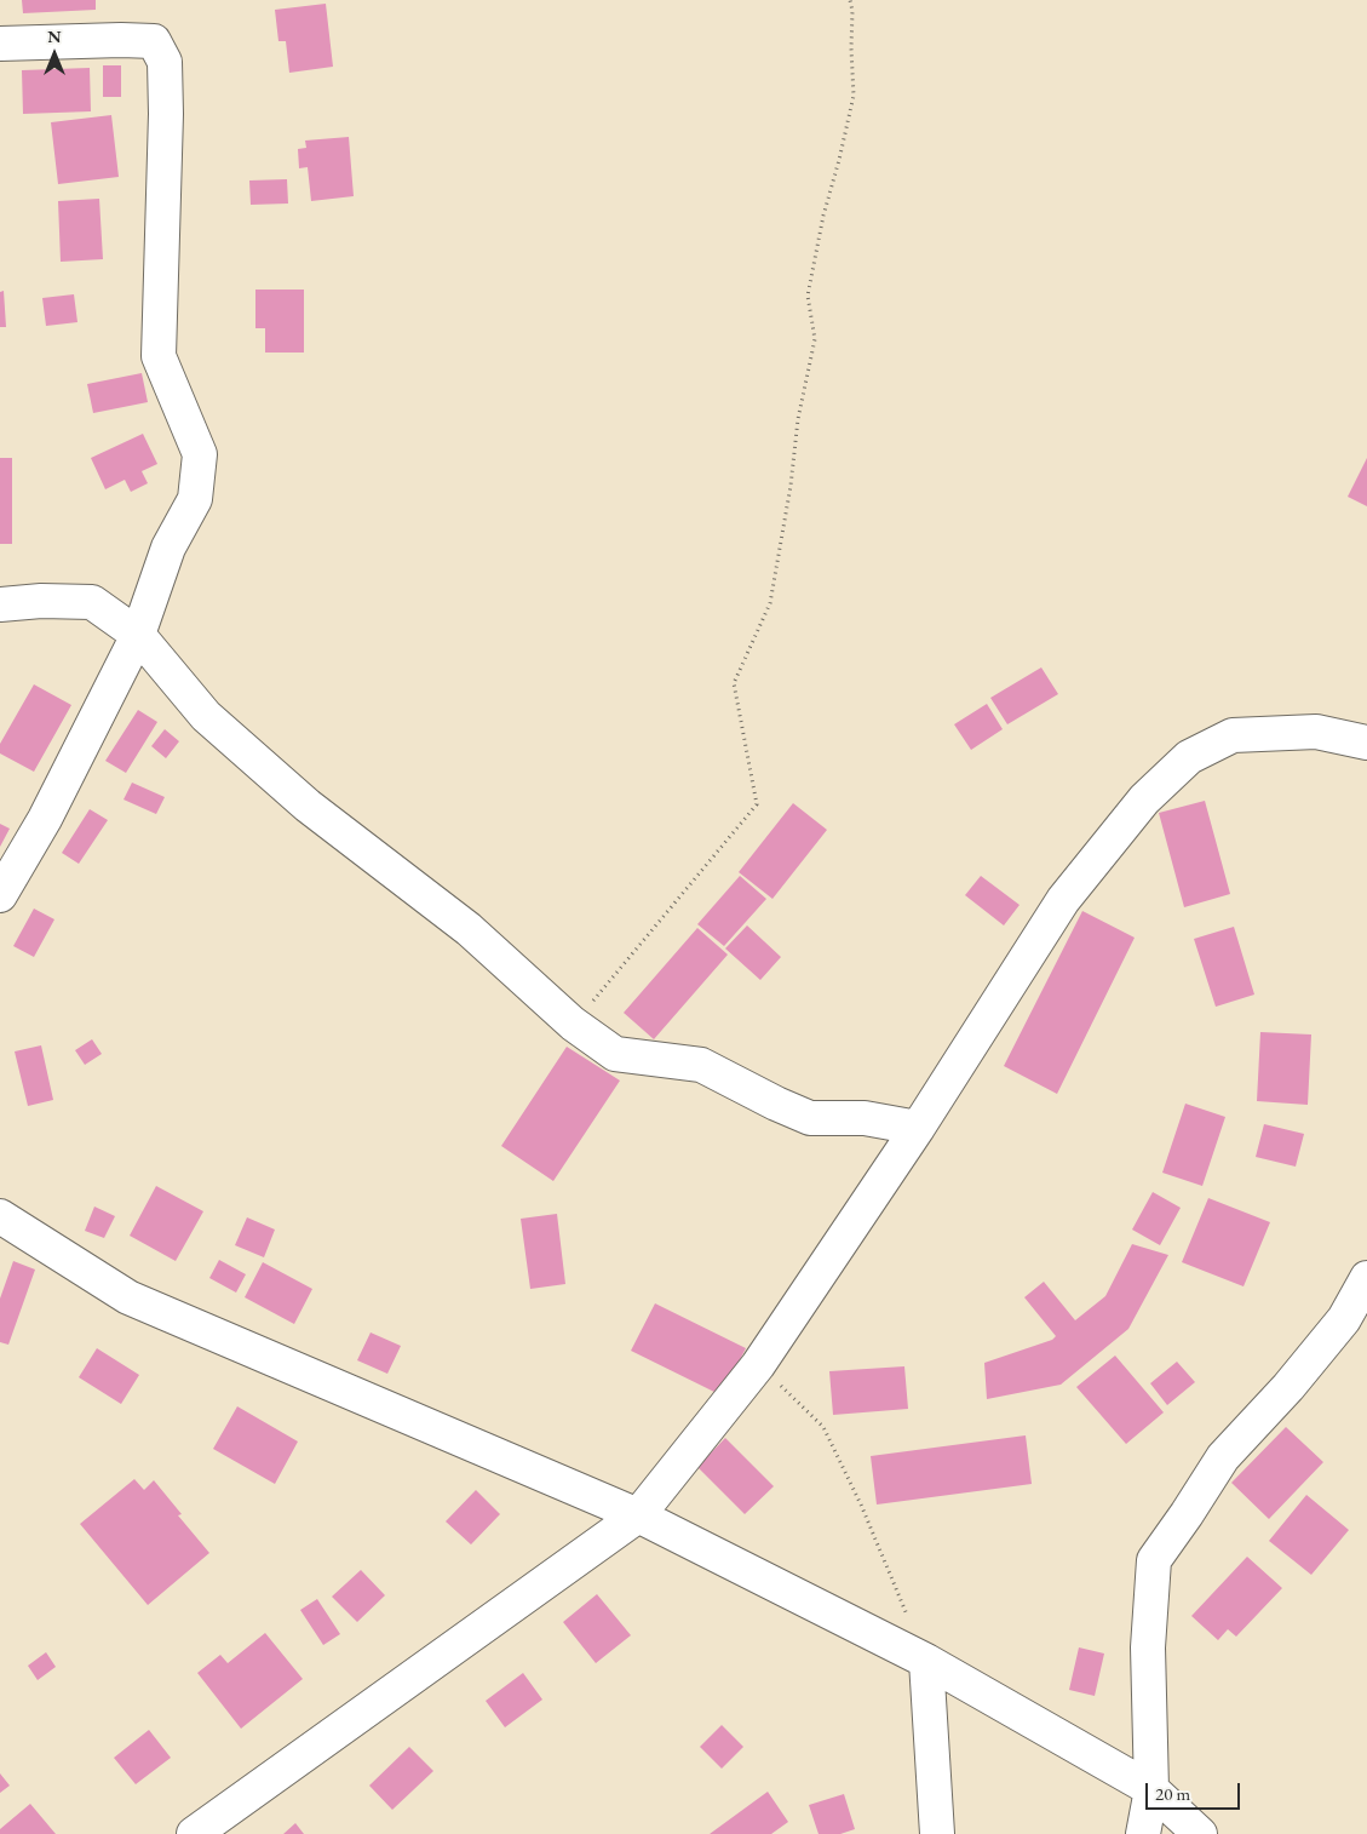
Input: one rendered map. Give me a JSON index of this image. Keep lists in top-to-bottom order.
{
  "scale_bar": "20 m",
  "north": "top"
}
